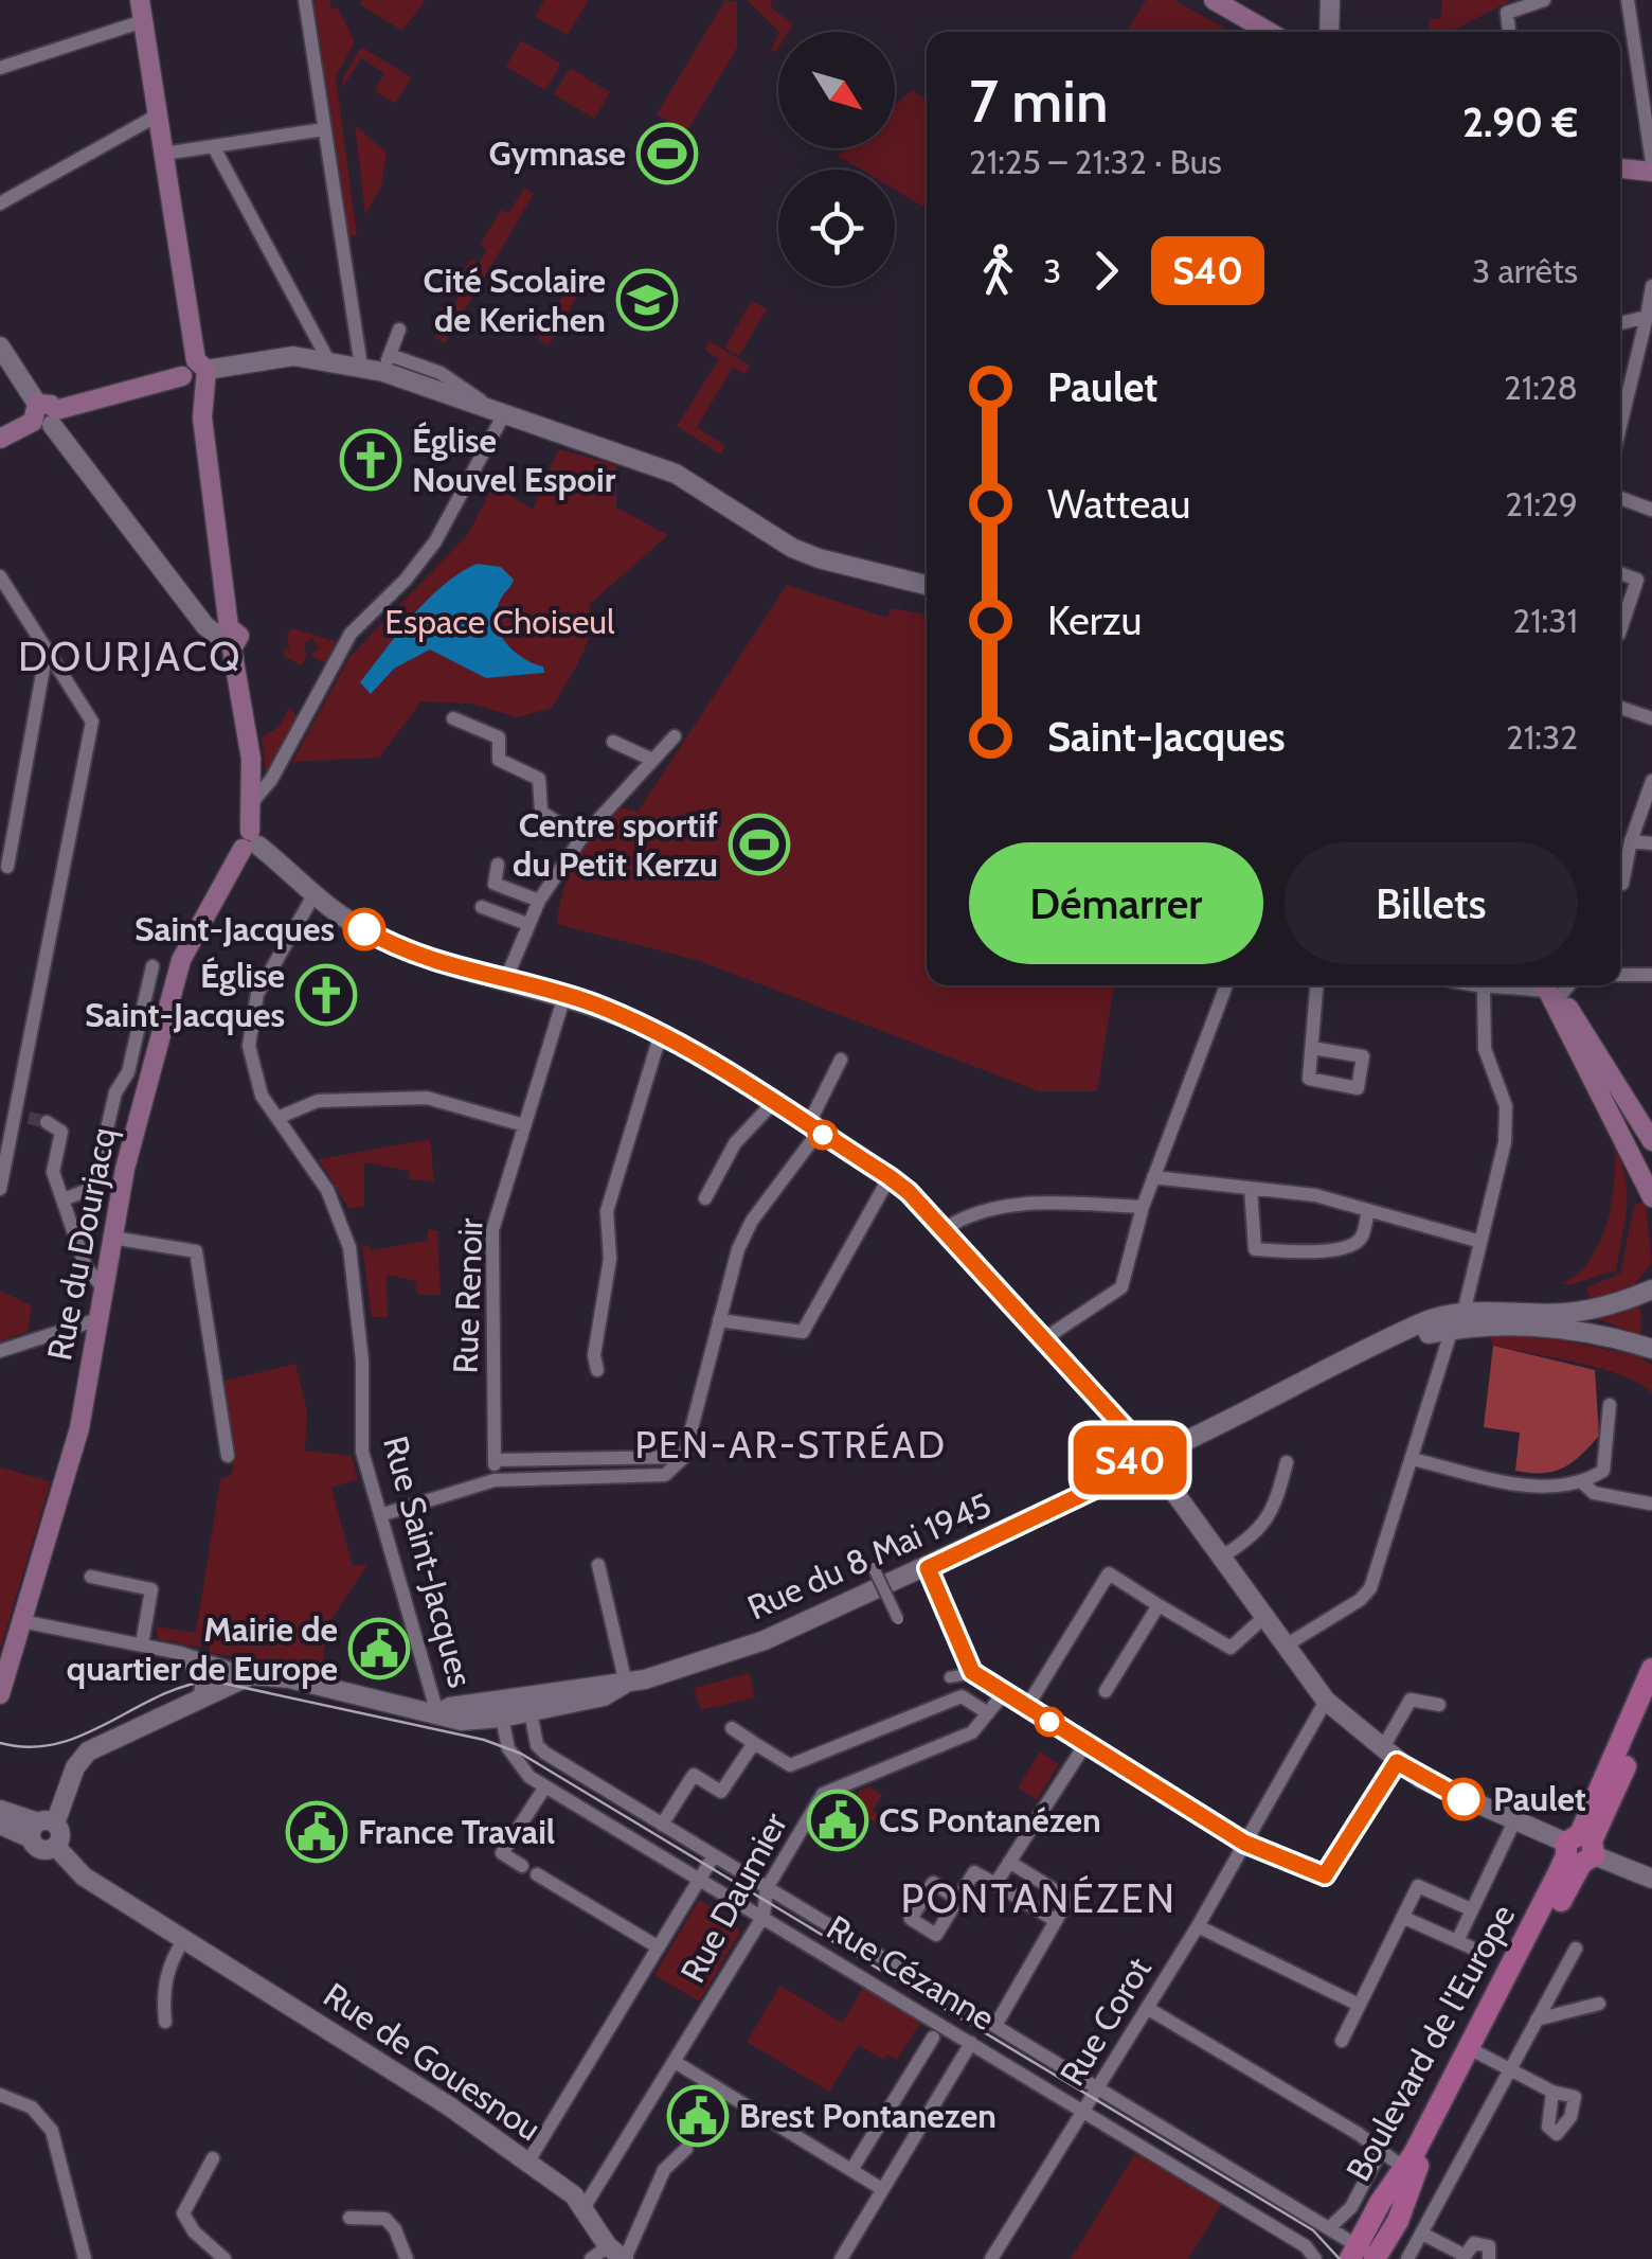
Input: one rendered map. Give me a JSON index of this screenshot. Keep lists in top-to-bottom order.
{
  "streets": {
    "main road": ["Rue du Dourjacq", "Boulevard de l'Europe"],
    "street": [
      "Rue Renoir",
      "Rue du 8 Mai 1945",
      "Rue Saint-Jacques",
      "Rue Daumier",
      "Rue Cézanne",
      "Rue Corot",
      "Rue de Gouesnou"
    ]
  },
  "crossings": [
    ["Rue du 8 Mai 1945", "Rue Saint-Jacques"],
    ["Rue du 8 Mai 1945", "Rue Cézanne"],
    ["Rue du 8 Mai 1945", "Rue de Gouesnou"],
    ["Rue Daumier", "Rue Cézanne"],
    ["Rue Daumier", "Rue de Gouesnou"],
    ["Rue Cézanne", "Rue Corot"],
    ["Rue Cézanne", "Boulevard de l'Europe"]
  ],
  "districts": ["DOURJACQ", "PEN-AR-STRÉAD", "PONTANÉZEN"],
  "parks": ["Espace Choiseul"],
  "places": {
    "sports": ["Gymnase", "Centre sportif du Petit Kerzu"],
    "school or university": ["Cité Scolaire de Kerichen"],
    "church": ["Église Nouvel Espoir", "Église Saint-Jacques"],
    "other": ["Saint-Jacques", "Paulet"],
    "public building": [
      "Mairie de quartier de Europe",
      "CS Pontanézen",
      "France Travail",
      "Brest Pontanezen"
    ]
  },
  "lines": ["bus line S40"],
  "north": "bottom right",
  "page": {
    "on_map": "S40",
    "heading": ["7 min", "21:25 – 21:32 · Bus", "2.90 €"],
    "legs": ["3", "S40", "3 arrêts"],
    "list": [
      {
        "name": "Paulet",
        "value": "21:28"
      },
      {
        "name": "Watteau",
        "value": "21:29"
      },
      {
        "name": "Kerzu",
        "value": "21:31"
      },
      {
        "name": "Saint-Jacques",
        "value": "21:32"
      }
    ],
    "buttons": ["Démarrer", "Billets"]
  }
}
